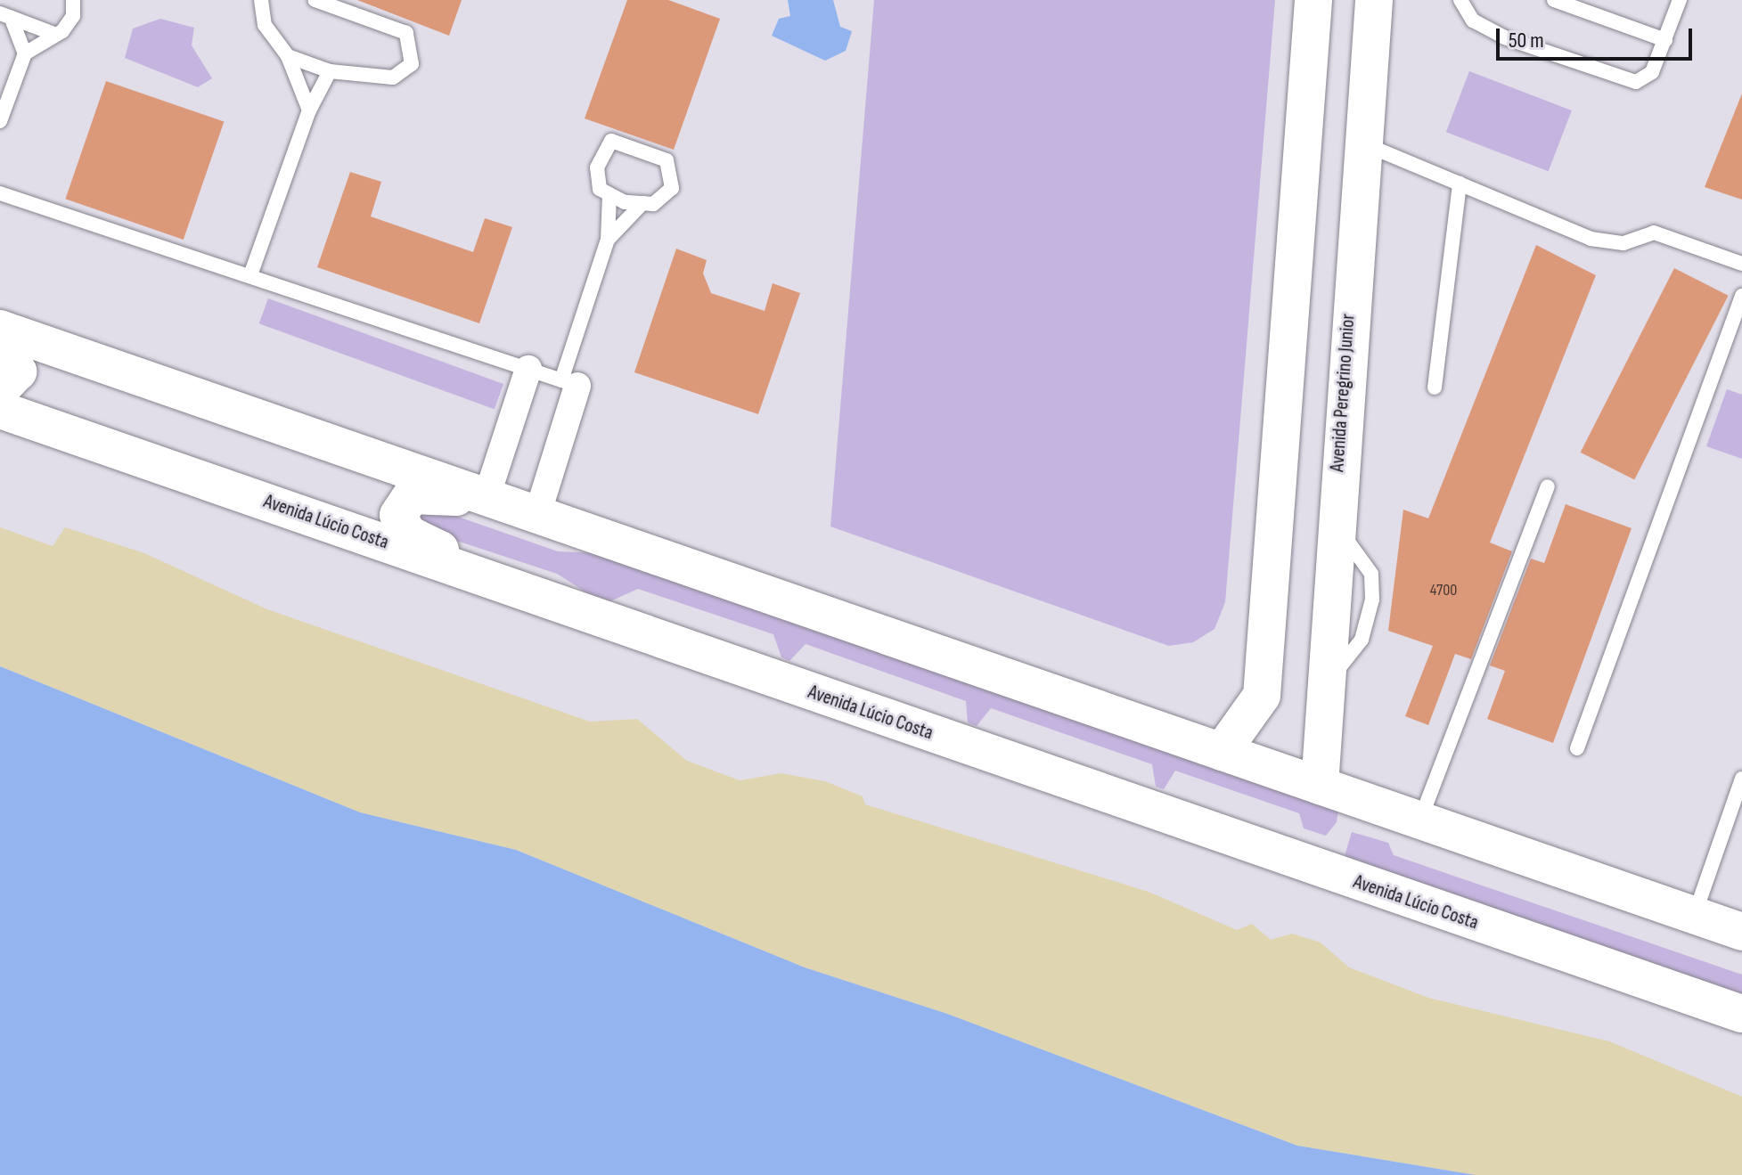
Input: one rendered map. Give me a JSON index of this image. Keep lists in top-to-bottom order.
{
  "streets": {
    "main road": ["Avenida Peregrino Junior", "Avenida Lúcio Costa"]
  },
  "house_numbers": ["4700"],
  "scale_bar": "50 m"
}
